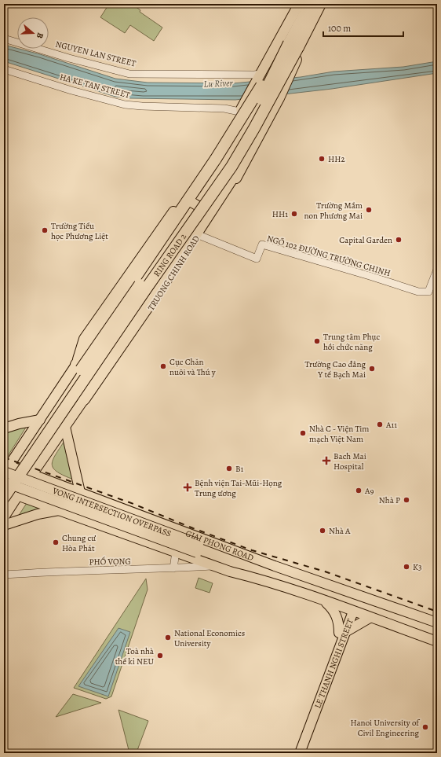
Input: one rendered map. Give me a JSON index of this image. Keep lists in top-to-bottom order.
{
  "streets": {
    "highway": ["RING ROAD 2"],
    "main road": [
      "TRUONG CHINH ROAD",
      "VONG INTERSECTION OVERPASS",
      "GIAI PHONG ROAD",
      "LE THANH NGHI STREET"
    ],
    "street": [
      "NGUYEN LAN STREET",
      "HA KE TAN STREET",
      "NGÕ 102 ĐƯỜNG TRƯỜNG CHINH",
      "PHỐ VỌNG"
    ]
  },
  "crossings": [
    ["RING ROAD 2", "VONG INTERSECTION OVERPASS"],
    ["NGÕ 102 ĐƯỜNG TRƯỜNG CHINH", "TRUONG CHINH ROAD"],
    ["TRUONG CHINH ROAD", "GIAI PHONG ROAD"],
    ["VONG INTERSECTION OVERPASS", "GIAI PHONG ROAD"],
    ["GIAI PHONG ROAD", "PHỐ VỌNG"],
    ["GIAI PHONG ROAD", "LE THANH NGHI STREET"]
  ],
  "water": ["Lu River"],
  "places": {
    "other": [
      "HH2",
      "Trường Mầm non Phương Mai",
      "HH1",
      "Trường Tiểu học Phương Liệt",
      "Capital Garden",
      "Trung tâm Phục hồi chức năng",
      "Cục Chăn nuôi và Thú y",
      "Trường Cao đẳng Y tế Bạch Mai",
      "A11",
      "Nhà C - Viện Tim mạch Việt Nam",
      "B1",
      "A9",
      "Nhà P",
      "Nhà A",
      "Chung cư Hòa Phát",
      "K3",
      "National Economics University",
      "Toà nhà thế kỉ NEU",
      "Hanoi University of Civil Engineering"
    ],
    "health": ["Bach Mai Hospital", "Bệnh viện Tai-Mũi-Họng Trung ương"]
  },
  "scale_bar": "100 m",
  "north": "right"
}
